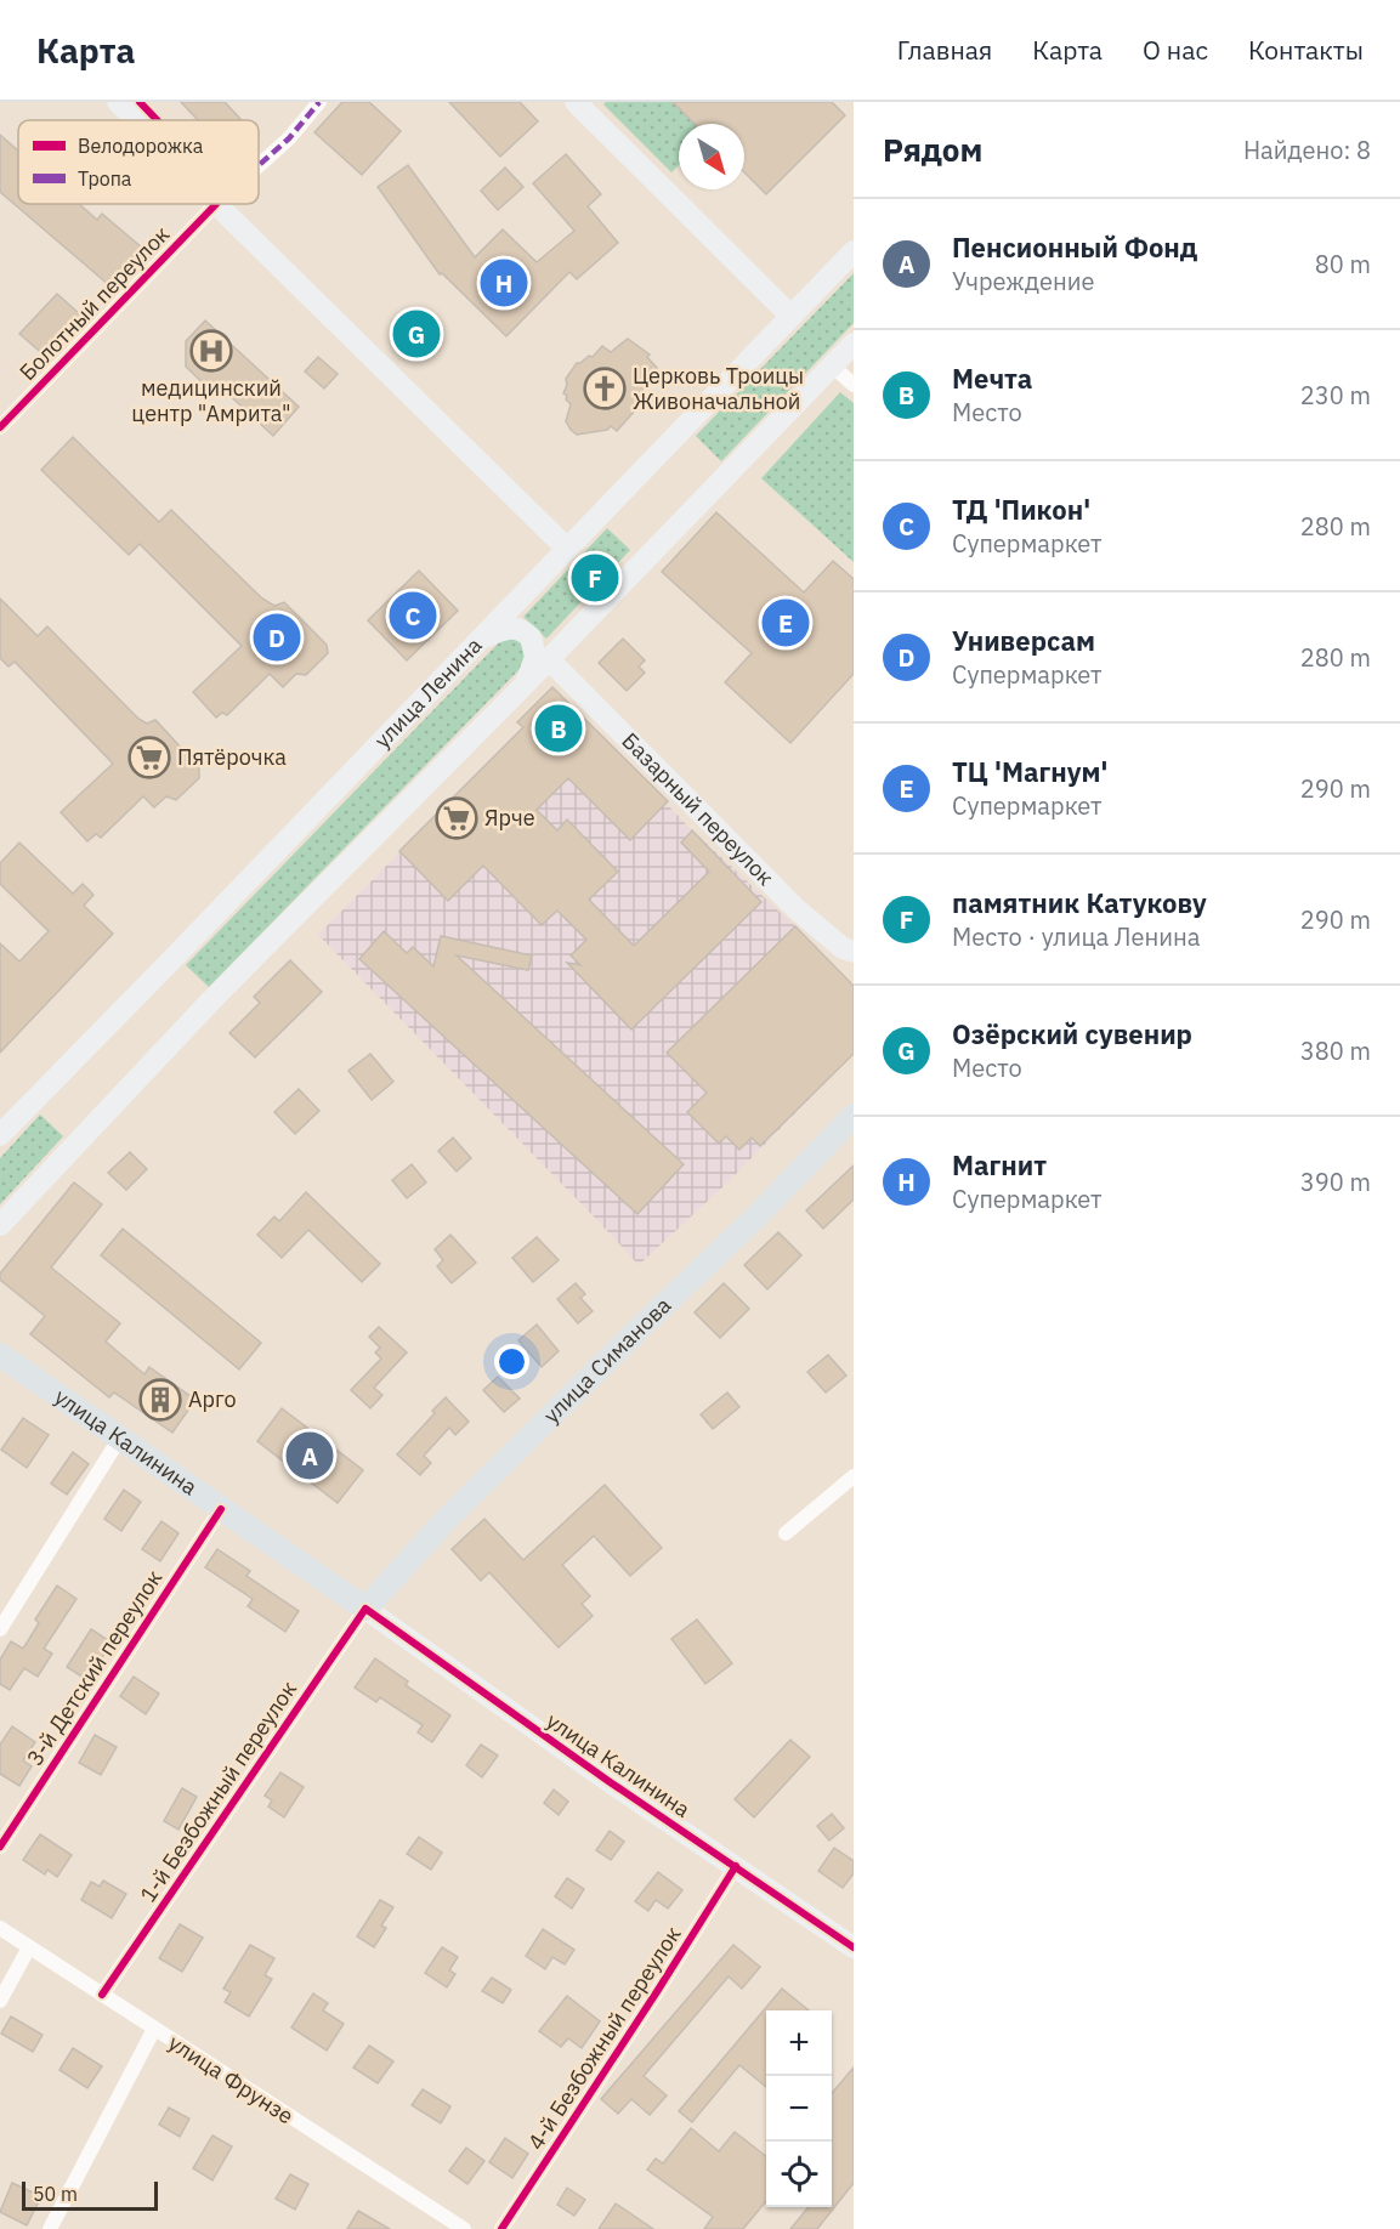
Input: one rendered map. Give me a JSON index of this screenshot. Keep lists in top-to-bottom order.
{
  "streets": {
    "main road": [
      "улица Ленина",
      "Базарный переулок",
      "улица Симанова",
      "улица Калинина"
    ],
    "street": [
      "Болотный переулок",
      "3-й Детский переулок",
      "1-й Безбожный переулок",
      "4-й Безбожный переулок",
      "улица Фрунзе"
    ]
  },
  "crossings": [
    ["улица Симанова", "улица Калинина"],
    ["улица Симанова", "1-й Безбожный переулок"],
    ["улица Калинина", "3-й Детский переулок"],
    ["улица Калинина", "1-й Безбожный переулок"],
    ["улица Калинина", "4-й Безбожный переулок"],
    ["1-й Безбожный переулок", "улица Фрунзе"]
  ],
  "places": {
    "hospital": ["медицинский центр \"Амрита\""],
    "church": ["Церковь Троицы Живоначальной"],
    "supermarket": ["Пятёрочка", "Ярче"],
    "building": ["Арго"]
  },
  "legend": ["Велодорожка", "Тропа"],
  "scale_bar": "50 m",
  "north": "bottom right",
  "page": {
    "header": "Карта",
    "nav": [
      "Главная",
      "Карта",
      "О нас",
      "Контакты"
    ],
    "heading": ["Рядом", "Найдено: 8"],
    "list": [
      {
        "mark": "A",
        "name": "Пенсионный Фонд",
        "note": "Учреждение",
        "value": "80 m"
      },
      {
        "mark": "B",
        "name": "Мечта",
        "note": "Место",
        "value": "230 m"
      },
      {
        "mark": "C",
        "name": "ТД 'Пикон'",
        "note": "Супермаркет",
        "value": "280 m"
      },
      {
        "mark": "D",
        "name": "Универсам",
        "note": "Супермаркет",
        "value": "280 m"
      },
      {
        "mark": "E",
        "name": "ТЦ 'Магнум'",
        "note": "Супермаркет",
        "value": "290 m"
      },
      {
        "mark": "F",
        "name": "памятник Катукову",
        "note": "Место · улица Ленина",
        "value": "290 m"
      },
      {
        "mark": "G",
        "name": "Озёрский сувенир",
        "note": "Место",
        "value": "380 m"
      },
      {
        "mark": "H",
        "name": "Магнит",
        "note": "Супермаркет",
        "value": "390 m"
      }
    ],
    "pins": [
      "H",
      "G",
      "F",
      "C",
      "E",
      "D",
      "B",
      "A"
    ],
    "map_buttons": ["+", "−"],
    "scale": "50 m"
  }
}
